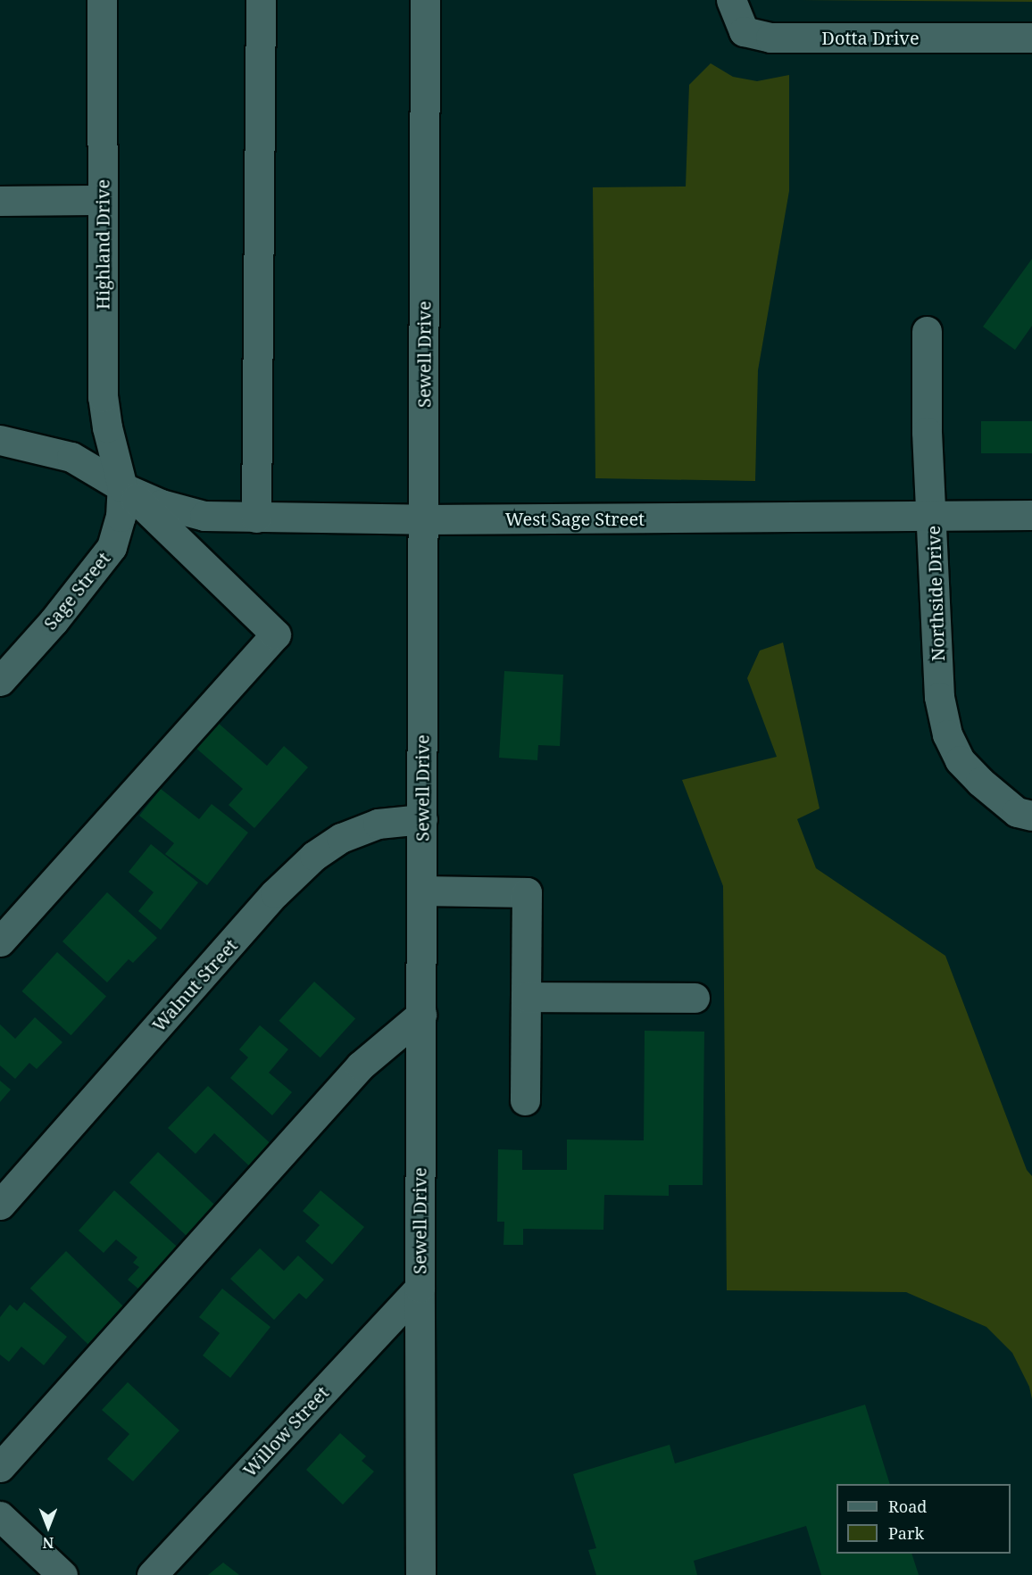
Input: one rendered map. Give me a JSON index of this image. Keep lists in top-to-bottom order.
{
  "streets": {
    "street": [
      "Dotta Drive",
      "Highland Drive",
      "Sewell Drive",
      "West Sage Street",
      "Sage Street",
      "Northside Drive",
      "Walnut Street",
      "Willow Street"
    ]
  },
  "crossings": [
    ["Highland Drive", "West Sage Street"],
    ["Highland Drive", "Sage Street"],
    ["Sewell Drive", "West Sage Street"],
    ["Sewell Drive", "Walnut Street"],
    ["Sewell Drive", "Willow Street"],
    ["West Sage Street", "Sage Street"],
    ["West Sage Street", "Northside Drive"]
  ],
  "legend": ["Road", "Park"],
  "north": "bottom"
}
